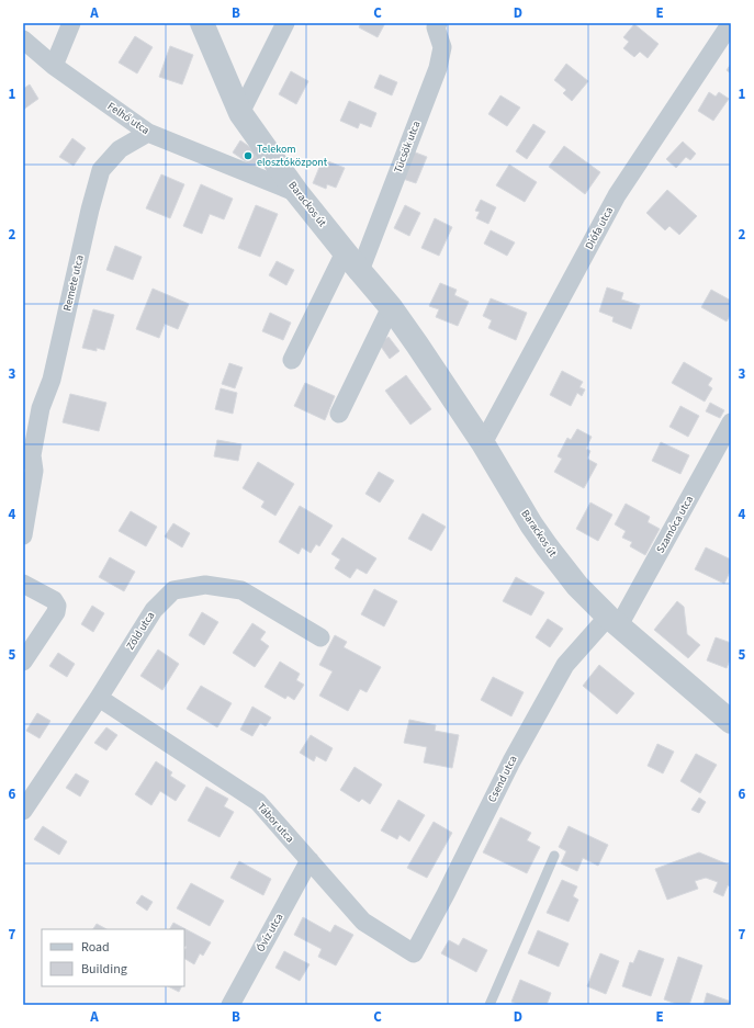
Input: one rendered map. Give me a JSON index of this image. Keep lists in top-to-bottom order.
{
  "streets": {
    "street": [
      "Felhő utca",
      "Tücsök utca",
      "Barackos út",
      "Diófa utca",
      "Remete utca",
      "Szamóca utca",
      "Zöld utca",
      "Csend utca",
      "Tábor utca",
      "Óvíz utca"
    ]
  },
  "crossings": [
    ["Felhő utca", "Barackos út"],
    ["Felhő utca", "Remete utca"],
    ["Tücsök utca", "Barackos út"],
    ["Barackos út", "Diófa utca"],
    ["Barackos út", "Szamóca utca"],
    ["Barackos út", "Csend utca"],
    ["Szamóca utca", "Csend utca"],
    ["Zöld utca", "Tábor utca"],
    ["Csend utca", "Tábor utca"],
    ["Tábor utca", "Óvíz utca"]
  ],
  "places": ["Telekom elosztóközpont"],
  "legend": ["Road", "Building"],
  "grid": {
    "columns": [
      "A",
      "B",
      "C",
      "D",
      "E"
    ],
    "rows": [
      "1",
      "2",
      "3",
      "4",
      "5",
      "6",
      "7"
    ]
  }
}
